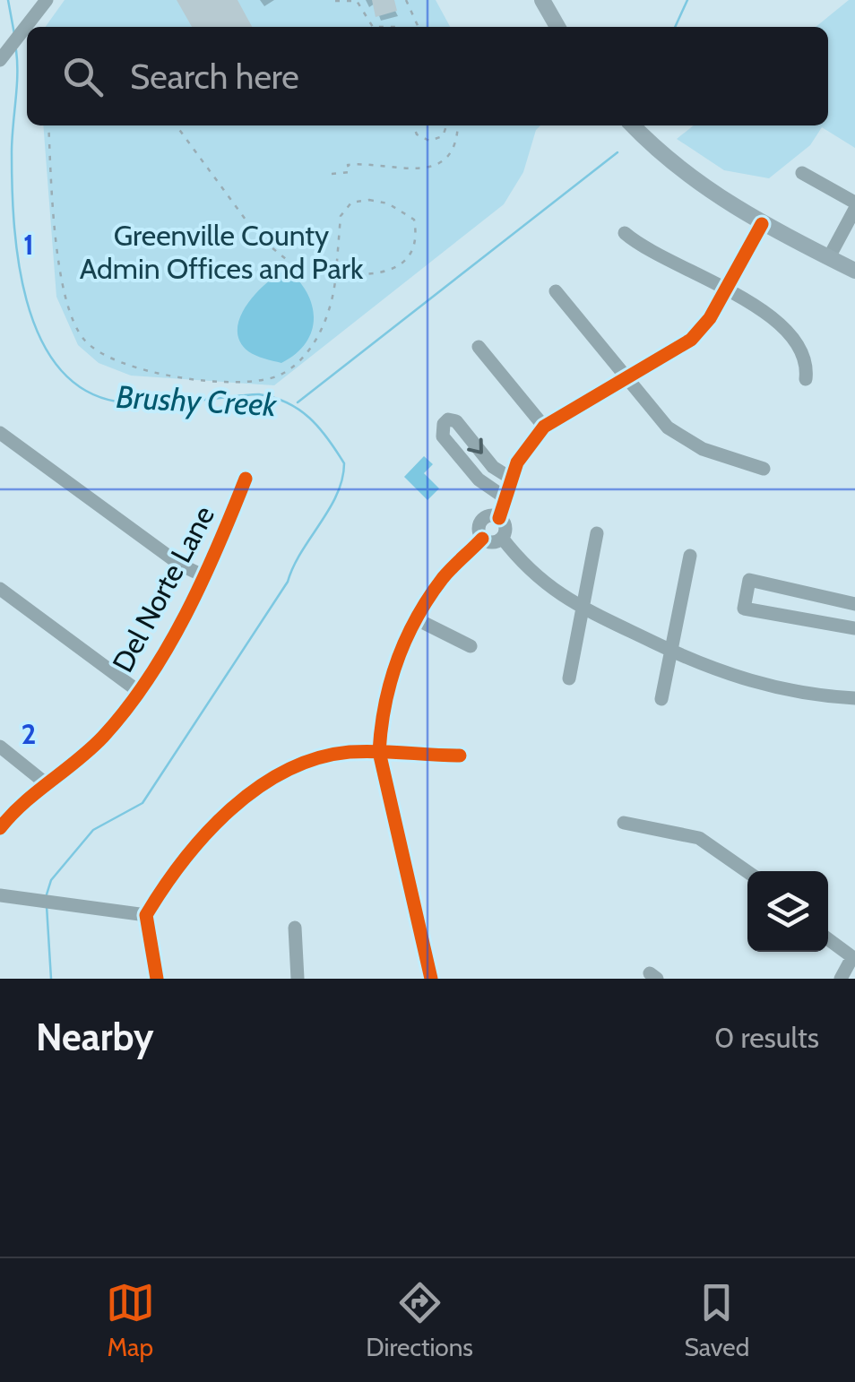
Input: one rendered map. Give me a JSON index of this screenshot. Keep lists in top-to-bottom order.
{
  "streets": {
    "street": ["Del Norte Lane"]
  },
  "water": ["Brushy Creek"],
  "parks": ["Greenville County Admin Offices and Park"],
  "page": {
    "search": "Search here",
    "heading": ["Nearby", "0 results"],
    "nav": ["Map", "Directions", "Saved"]
  },
  "grid": {
    "rows": ["1", "2"]
  }
}
